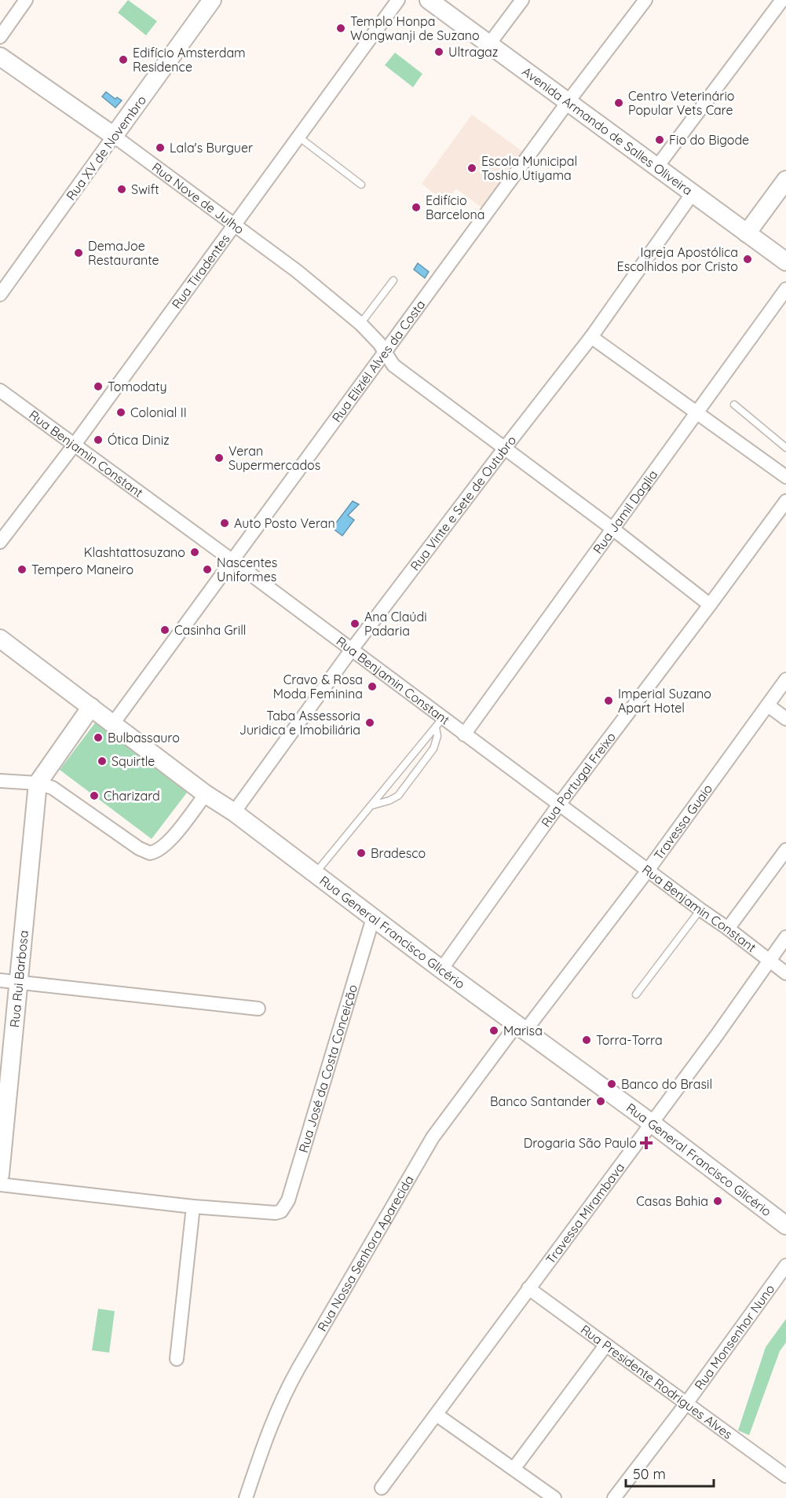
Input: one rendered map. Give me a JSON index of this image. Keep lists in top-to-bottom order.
{
  "streets": {
    "main road": [
      "Avenida Armando de Salles Oliveira",
      "Rua XV de Novembro",
      "Rua Nove de Julho",
      "Rua General Francisco Glicério",
      "Rua Rui Barbosa"
    ],
    "street": [
      "Rua Tiradentes",
      "Rua Eliziél Alves da Costa",
      "Rua Benjamin Constant",
      "Rua Vinte e Sete de Outubro",
      "Rua Jamil Daglia",
      "Rua Portugal Freixo",
      "Travessa Guaio",
      "Rua José da Costa Conceição",
      "Travessa Mirambava",
      "Rua Nossa Senhora Aparecida",
      "Rua Monsenhor Nuno",
      "Rua Presidente Rodrigues Alves"
    ]
  },
  "crossings": [
    ["Avenida Armando de Salles Oliveira", "Rua Eliziél Alves da Costa"],
    ["Avenida Armando de Salles Oliveira", "Rua Vinte e Sete de Outubro"],
    ["Rua XV de Novembro", "Rua Nove de Julho"],
    ["Rua Nove de Julho", "Rua Tiradentes"],
    ["Rua Nove de Julho", "Rua Eliziél Alves da Costa"],
    ["Rua Nove de Julho", "Rua Vinte e Sete de Outubro"],
    ["Rua Nove de Julho", "Rua Jamil Daglia"],
    ["Rua Nove de Julho", "Rua Portugal Freixo"],
    ["Rua Tiradentes", "Rua Benjamin Constant"],
    ["Rua Eliziél Alves da Costa", "Rua Benjamin Constant"],
    ["Rua Eliziél Alves da Costa", "Rua General Francisco Glicério"],
    ["Rua Benjamin Constant", "Rua Vinte e Sete de Outubro"],
    ["Rua Benjamin Constant", "Rua Jamil Daglia"],
    ["Rua Benjamin Constant", "Rua Portugal Freixo"],
    ["Rua Benjamin Constant", "Travessa Guaio"],
    ["Rua Benjamin Constant", "Travessa Mirambava"],
    ["Rua Vinte e Sete de Outubro", "Rua General Francisco Glicério"],
    ["Rua Portugal Freixo", "Rua General Francisco Glicério"],
    ["Travessa Guaio", "Rua General Francisco Glicério"],
    ["Travessa Guaio", "Rua Nossa Senhora Aparecida"],
    ["Rua General Francisco Glicério", "Rua José da Costa Conceição"],
    ["Rua General Francisco Glicério", "Travessa Mirambava"],
    ["Rua General Francisco Glicério", "Rua Nossa Senhora Aparecida"],
    ["Travessa Mirambava", "Rua Presidente Rodrigues Alves"],
    ["Rua Monsenhor Nuno", "Rua Presidente Rodrigues Alves"]
  ],
  "places": {
    "other": [
      "Templo Honpa Wongwanji de Suzano",
      "Ultragaz",
      "Edifício Amsterdam Residence",
      "Centro Veterinário Popular Vets Care",
      "Fio do Bigode",
      "Lala's Burguer",
      "Escola Municipal Toshio Utiyama",
      "Swift",
      "Edifício Barcelona",
      "DemaJoe Restaurante",
      "Igreja Apostólica Escolhidos por Cristo",
      "Tomodaty",
      "Colonial II",
      "Ótica Diniz",
      "Veran Supermercados",
      "Auto Posto Veran",
      "Klashtattosuzano",
      "Tempero Maneiro",
      "Nascentes Uniformes",
      "Ana Claúdi Padaria",
      "Casinha Grill",
      "Cravo & Rosa Moda Feminina",
      "Imperial Suzano Apart Hotel",
      "Taba Assessoria Juridica e Imobiliária",
      "Bulbassauro",
      "Squirtle",
      "Charizard",
      "Bradesco",
      "Marisa",
      "Torra-Torra",
      "Banco do Brasil",
      "Banco Santander",
      "Casas Bahia"
    ],
    "health": ["Drogaria São Paulo"]
  },
  "scale_bar": "50 m"
}
